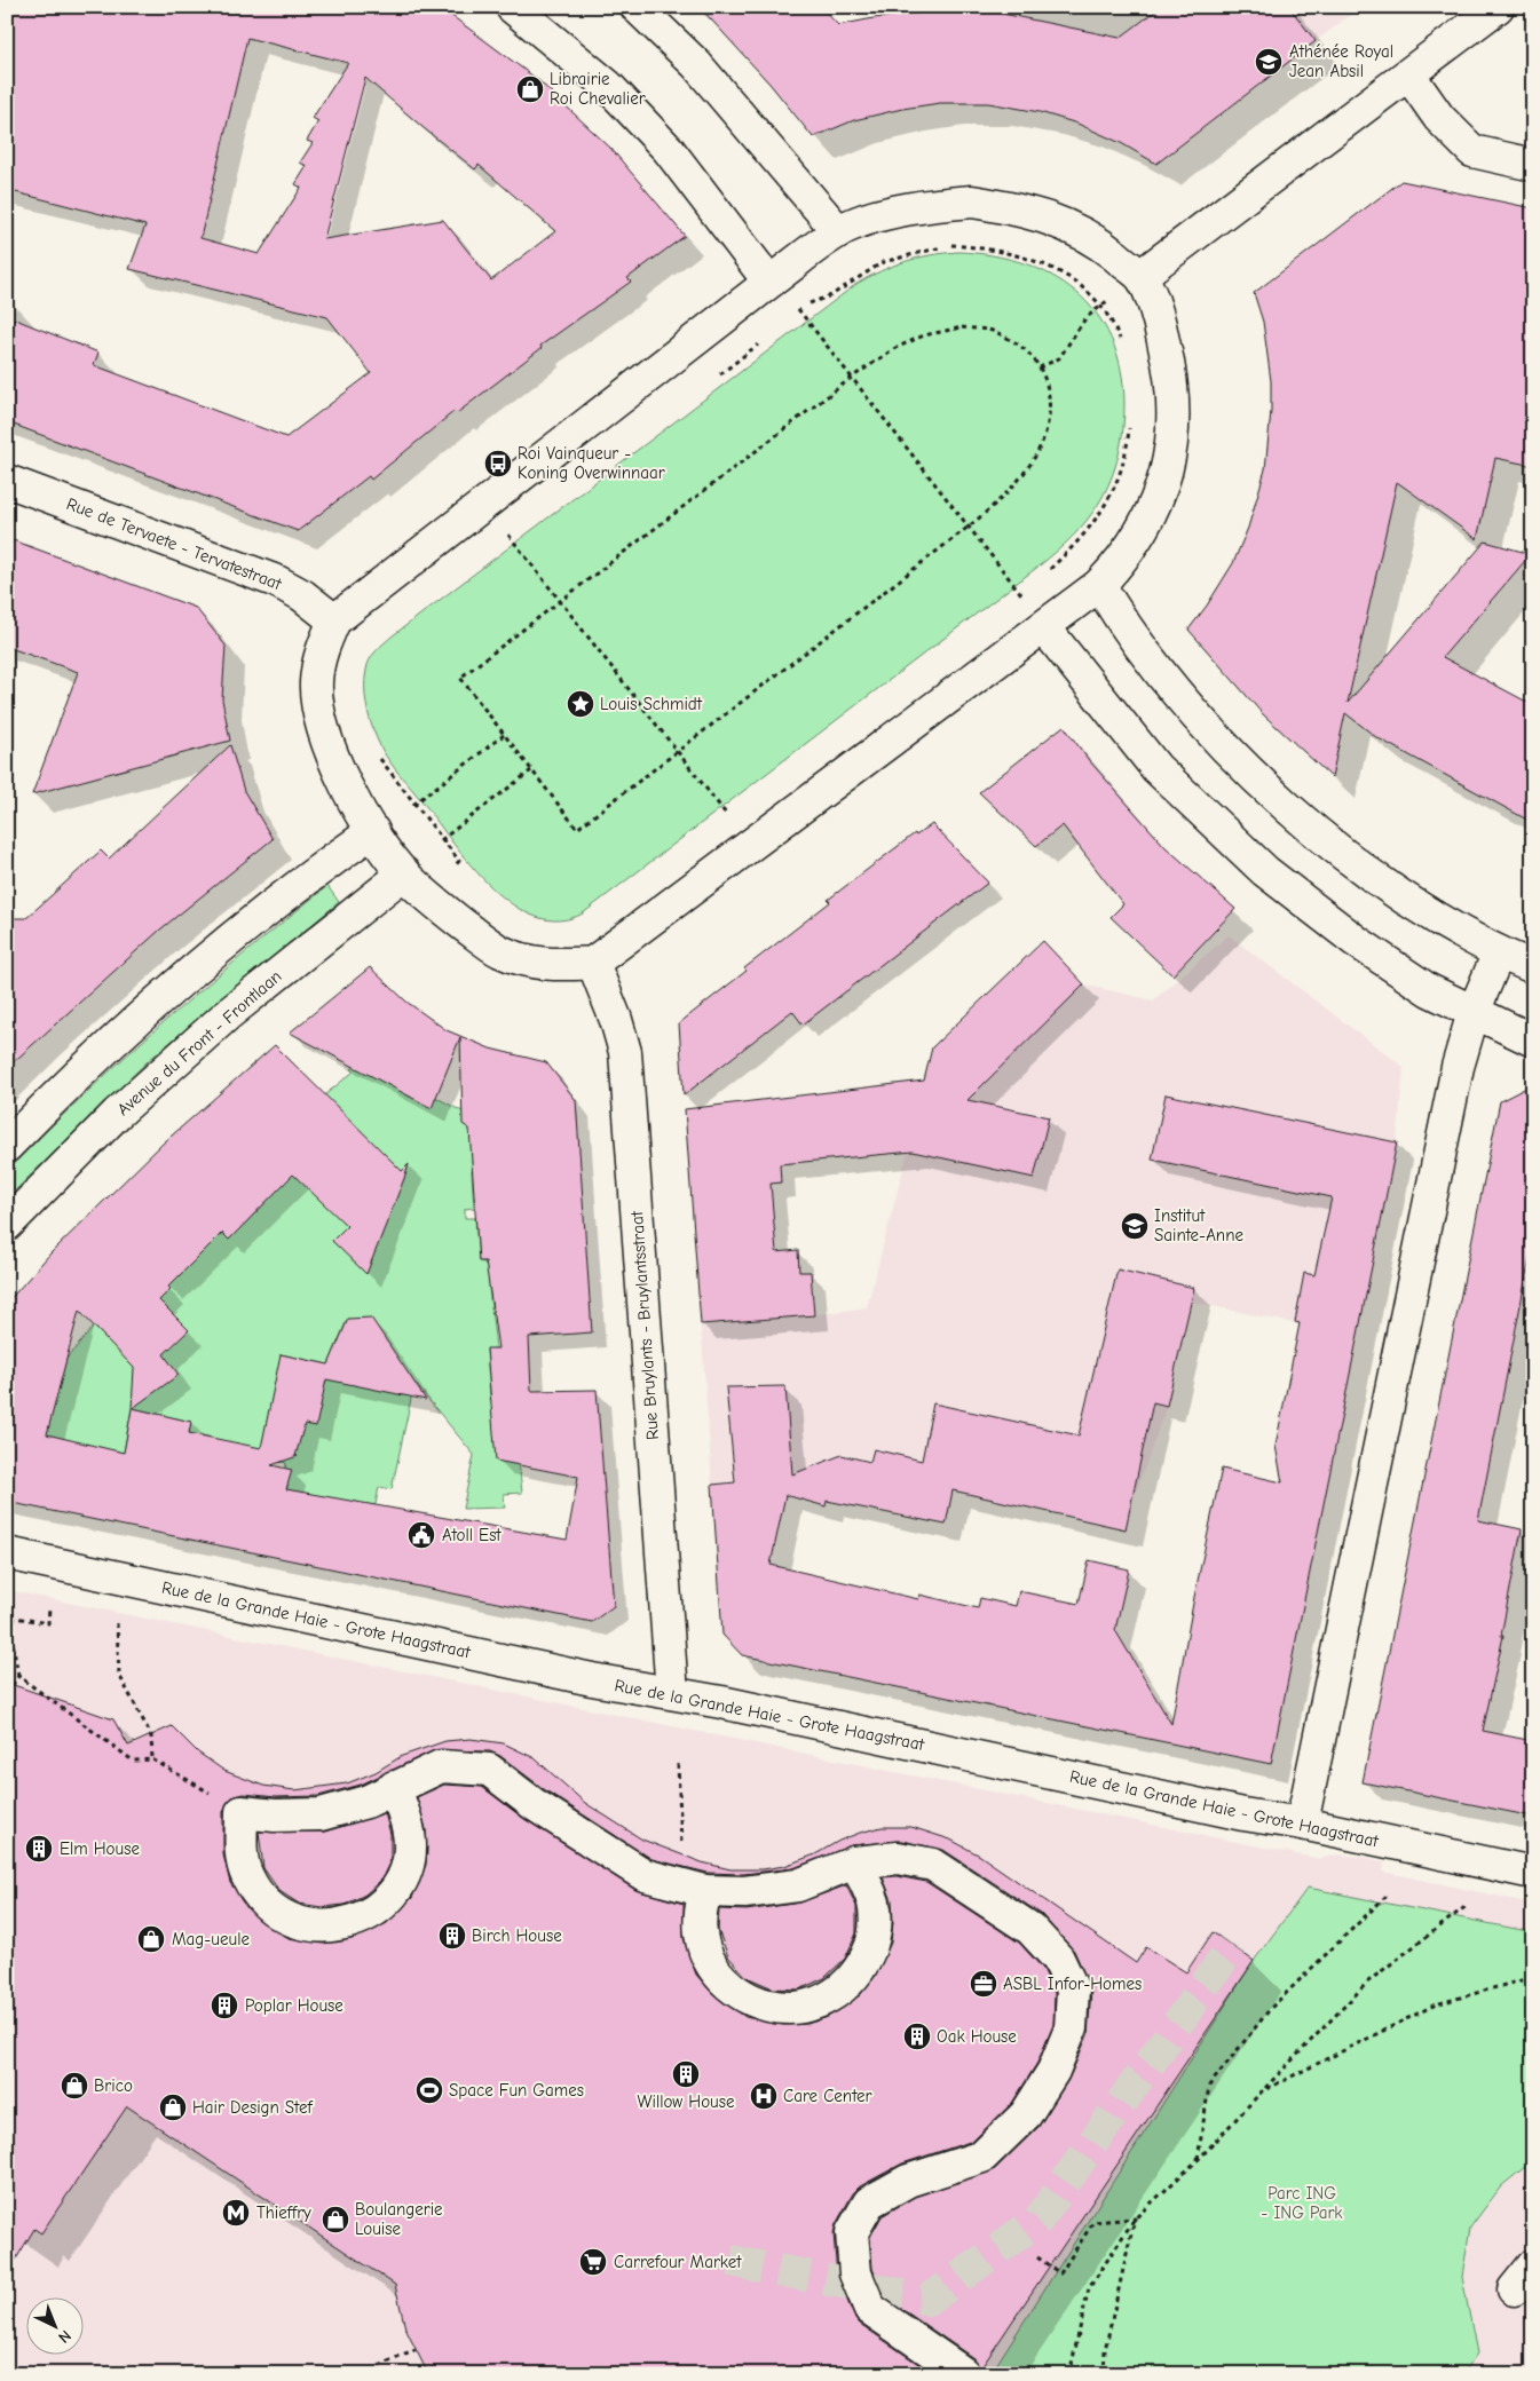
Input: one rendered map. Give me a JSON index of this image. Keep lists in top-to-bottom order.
{
  "streets": {
    "street": [
      "Rue de Tervaete - Tervatestraat",
      "Avenue du Front - Frontlaan",
      "Rue Bruylants - Bruylantsstraat",
      "Rue de la Grande Haie - Grote Haagstraat"
    ]
  },
  "crossings": [
    ["Rue Bruylants - Bruylantsstraat", "Rue de la Grande Haie - Grote Haagstraat"]
  ],
  "parks": ["Parc ING - ING Park"],
  "places": {
    "school or university": ["Athénée Royal Jean Absil", "Institut Sainte-Anne"],
    "shop": [
      "Librairie Roi Chevalier",
      "Mag-ueule",
      "Brico",
      "Hair Design Stef",
      "Boulangerie Louise"
    ],
    "bus stop": ["Roi Vainqueur - Koning Overwinnaar"],
    "place": ["Louis Schmidt"],
    "public building": ["Atoll Est"],
    "building": [
      "Elm House",
      "Birch House",
      "Poplar House",
      "Oak House",
      "Willow House"
    ],
    "office": ["ASBL Infor-Homes"],
    "sports": ["Space Fun Games"],
    "hospital": ["Care Center"],
    "metro station": ["Thieffry"],
    "supermarket": ["Carrefour Market"]
  },
  "north": "bottom right"
}
